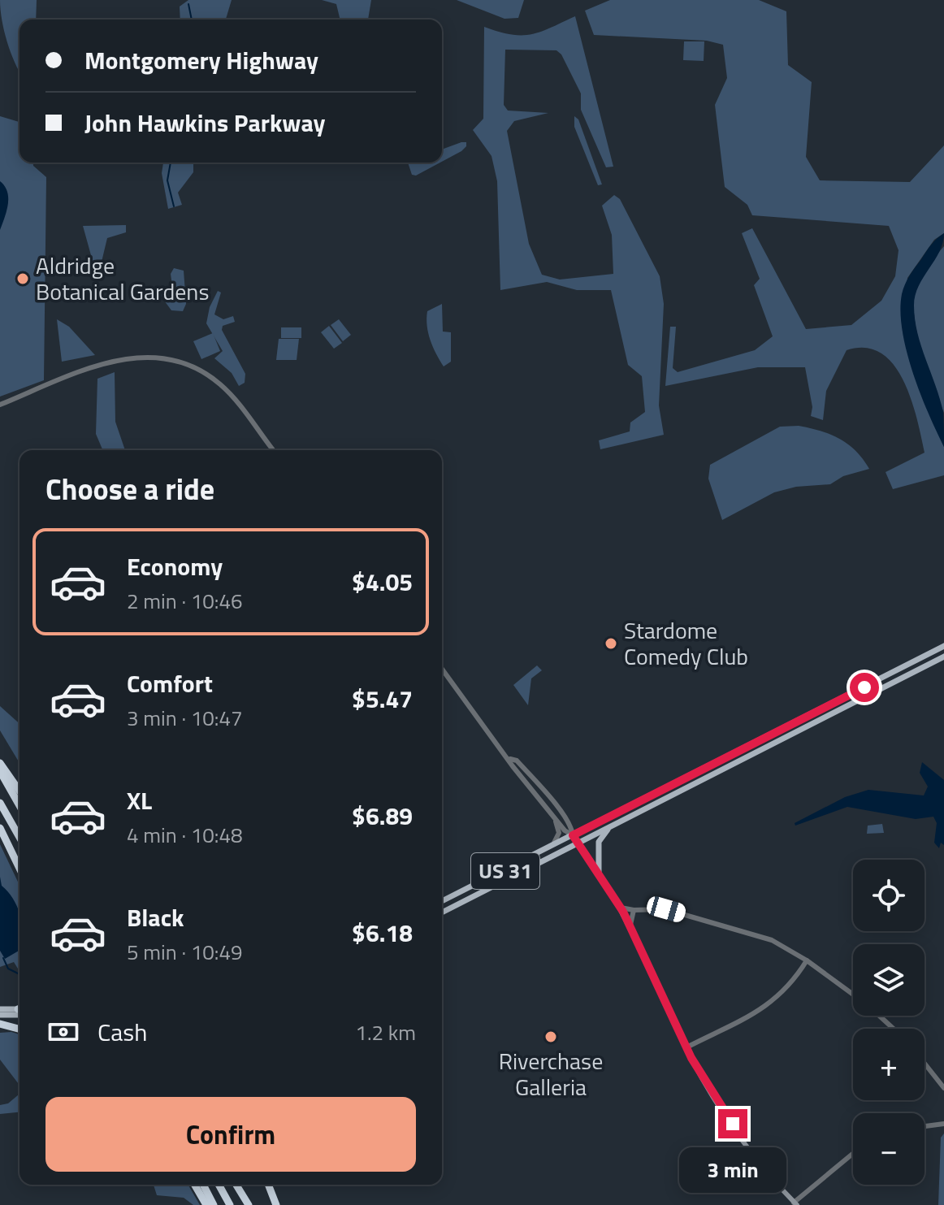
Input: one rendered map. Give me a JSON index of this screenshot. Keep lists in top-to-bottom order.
{
  "streets": {
    "main road": ["US 31"]
  },
  "places": ["Aldridge Botanical Gardens", "Stardome Comedy Club", "Riverchase Galleria"],
  "page": {
    "banner": ["Montgomery Highway", "John Hawkins Parkway"],
    "heading": "Choose a ride",
    "list": [
      {
        "name": "Economy",
        "note": "2 min · 10:46",
        "value": "$4.05"
      },
      {
        "name": "Comfort",
        "note": "3 min · 10:47",
        "value": "$5.47"
      },
      {
        "name": "XL",
        "note": "4 min · 10:48",
        "value": "$6.89"
      },
      {
        "name": "Black",
        "note": "5 min · 10:49",
        "value": "$6.18"
      }
    ],
    "map_buttons": ["+", "−"],
    "pay": ["Cash", "1.2 km"],
    "buttons": "Confirm",
    "bubble": "3 min"
  }
}
